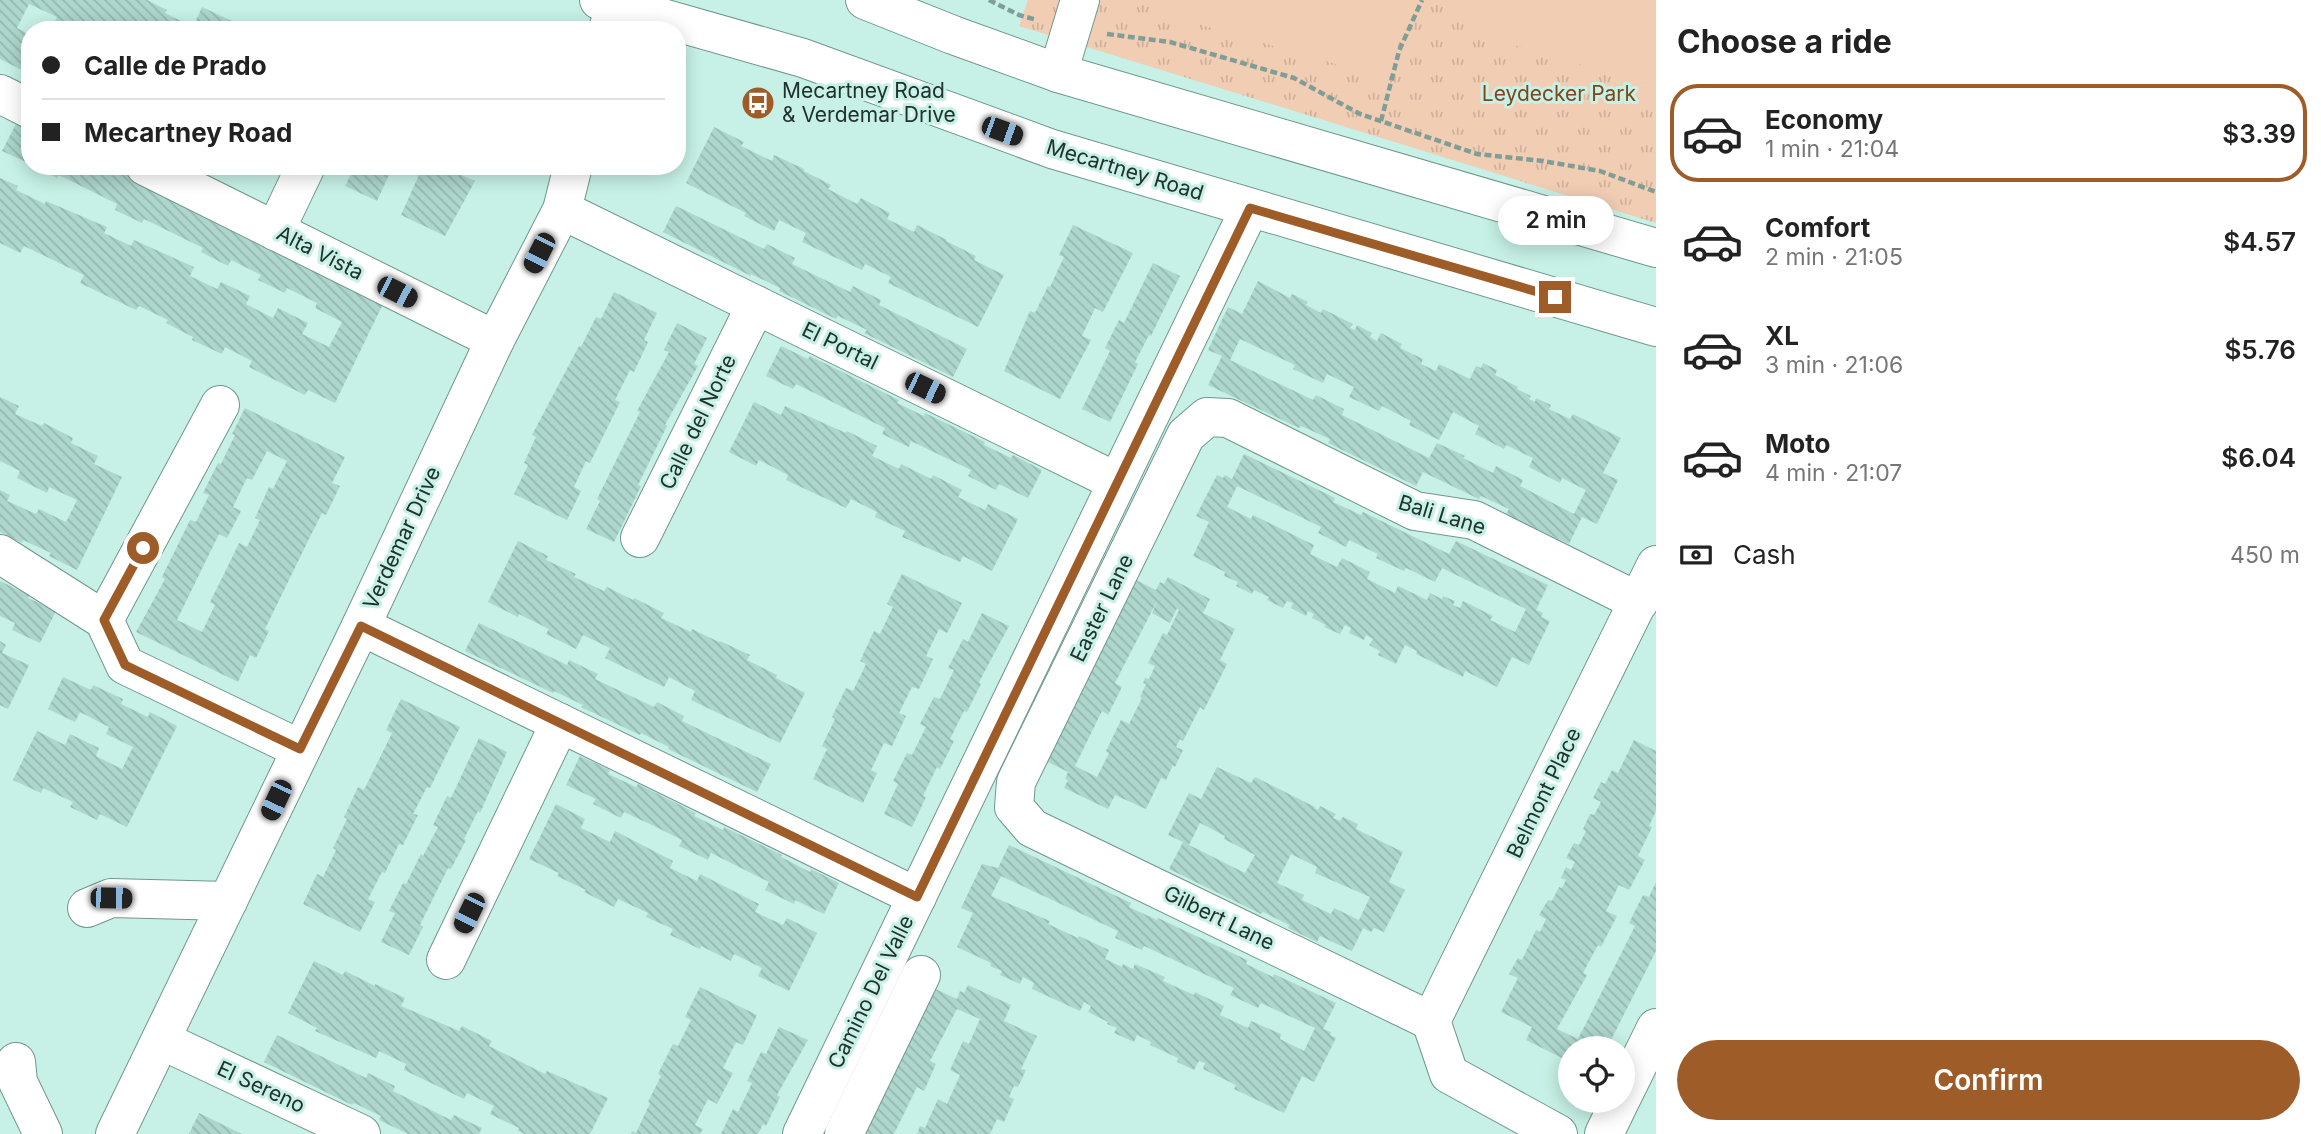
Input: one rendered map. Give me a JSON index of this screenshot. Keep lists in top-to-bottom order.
{
  "streets": {
    "street": [
      "Mecartney Road",
      "Alta Vista",
      "El Portal",
      "Calle del Norte",
      "Bali Lane",
      "Verdemar Drive",
      "Easter Lane",
      "Belmont Place",
      "Gilbert Lane",
      "Camino Del Valle",
      "El Sereno"
    ]
  },
  "crossings": [
    ["Mecartney Road", "Camino Del Valle"],
    ["Alta Vista", "Verdemar Drive"],
    ["El Portal", "Calle del Norte"],
    ["El Portal", "Verdemar Drive"],
    ["El Portal", "Camino Del Valle"],
    ["Bali Lane", "Easter Lane"],
    ["Bali Lane", "Belmont Place"],
    ["Verdemar Drive", "El Sereno"],
    ["Easter Lane", "Gilbert Lane"],
    ["Belmont Place", "Gilbert Lane"]
  ],
  "parks": ["Leydecker Park"],
  "places": {
    "bus stop": ["Mecartney Road & Verdemar Drive"]
  },
  "page": {
    "heading": "Choose a ride",
    "banner": ["Calle de Prado", "Mecartney Road"],
    "list": [
      {
        "name": "Economy",
        "note": "1 min · 21:04",
        "value": "$3.39"
      },
      {
        "name": "Comfort",
        "note": "2 min · 21:05",
        "value": "$4.57"
      },
      {
        "name": "XL",
        "note": "3 min · 21:06",
        "value": "$5.76"
      },
      {
        "name": "Moto",
        "note": "4 min · 21:07",
        "value": "$6.04"
      }
    ],
    "bubble": "2 min",
    "pay": ["Cash", "450 m"],
    "buttons": "Confirm"
  }
}
